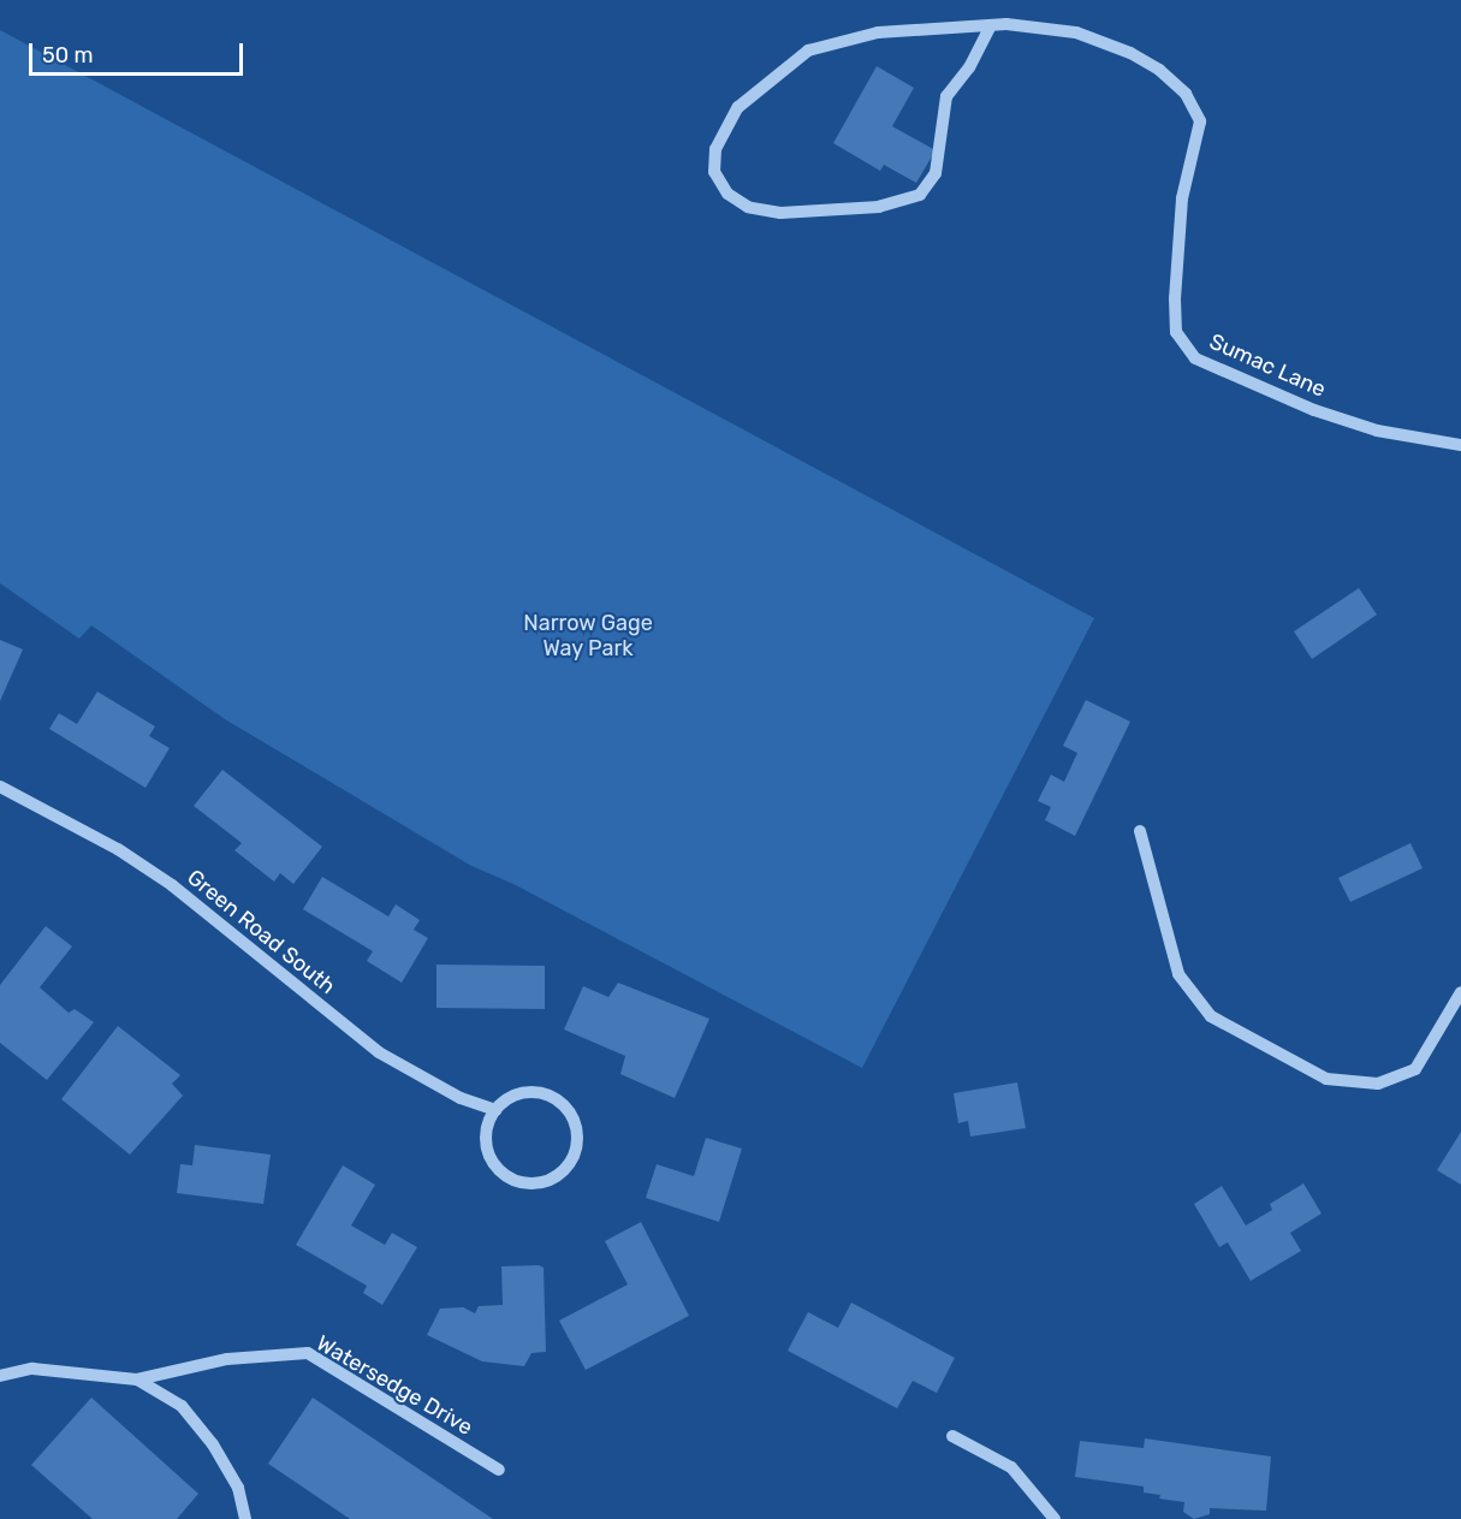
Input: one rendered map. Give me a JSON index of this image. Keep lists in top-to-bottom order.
{
  "streets": {
    "street": ["Sumac Lane", "Green Road South", "Watersedge Drive"]
  },
  "parks": ["Narrow Gage Way Park"],
  "scale_bar": "50 m"
}
